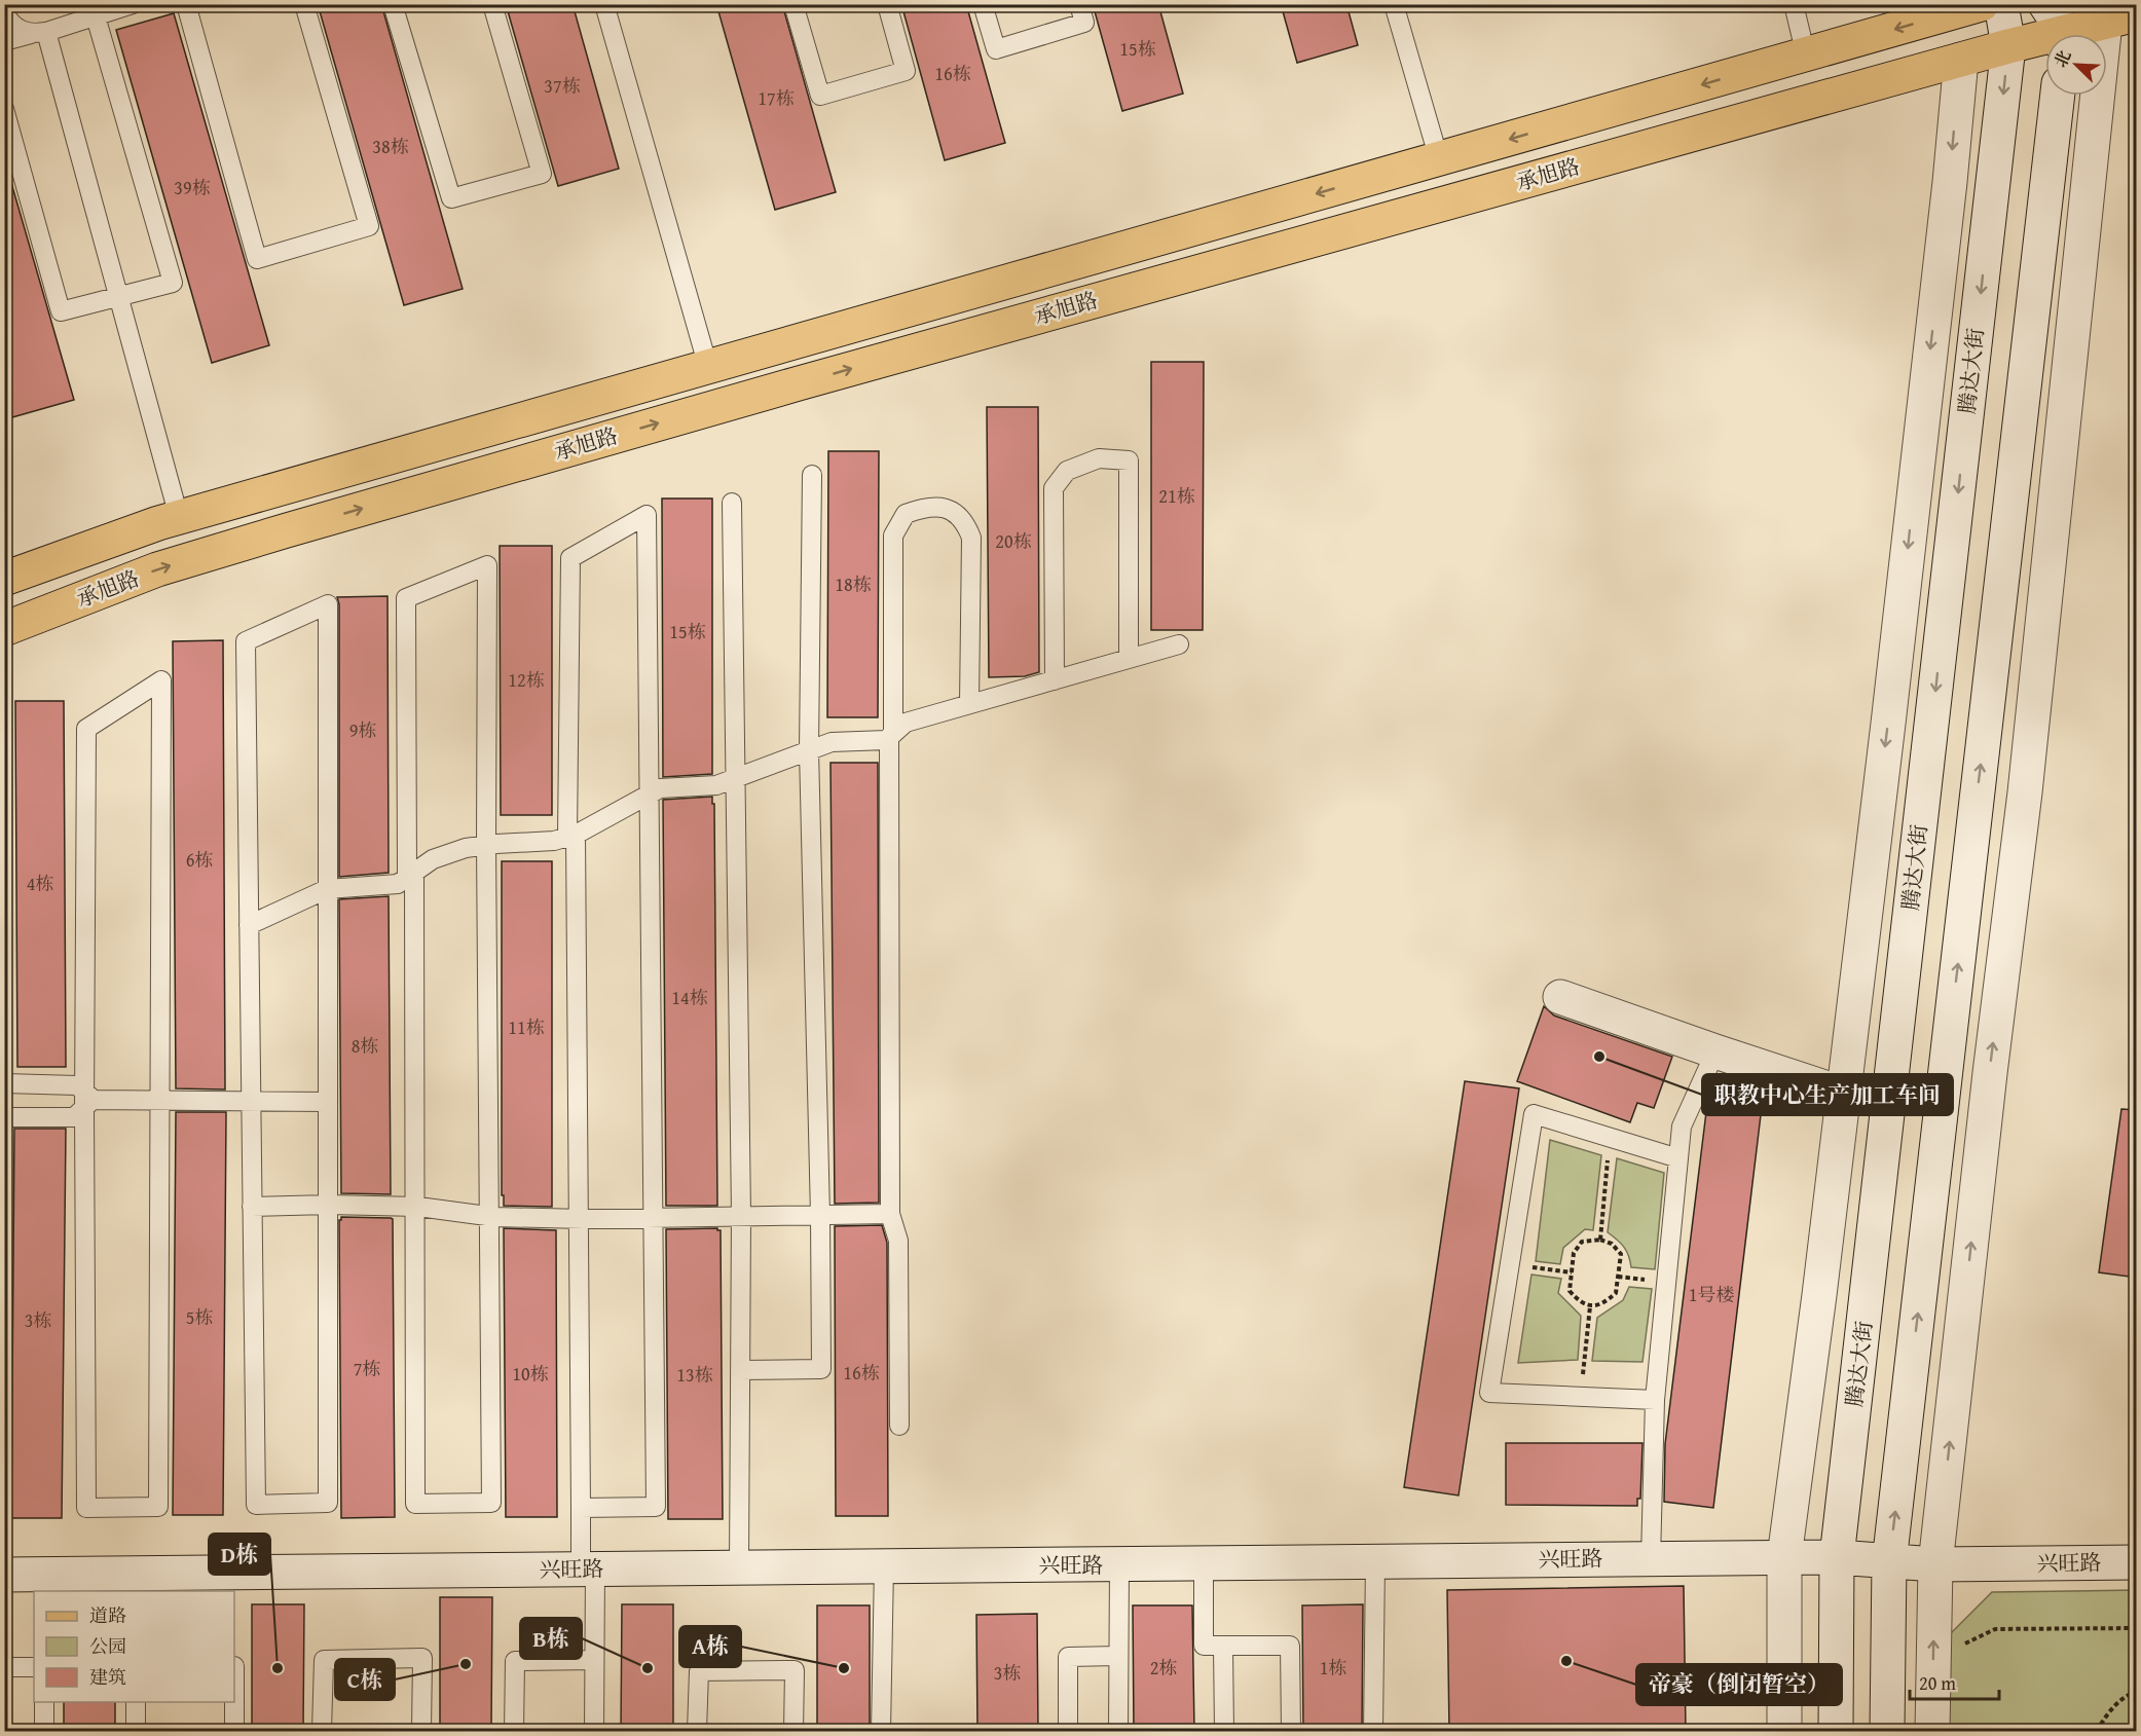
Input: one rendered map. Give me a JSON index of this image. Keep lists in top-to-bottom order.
{
  "streets": {
    "main road": ["承旭路"],
    "street": ["腾达大街", "兴旺路"]
  },
  "crossings": [
    ["承旭路", "腾达大街"],
    ["腾达大街", "兴旺路"]
  ],
  "places": [
    "职教中心生产加工车间",
    "帝豪（倒闭暂空）",
    "C栋",
    "D栋",
    "B栋",
    "A栋"
  ],
  "house_numbers": [
    "15栋",
    "16栋",
    "37栋",
    "17栋",
    "38栋",
    "39栋",
    "21栋",
    "20栋",
    "18栋",
    "15栋",
    "12栋",
    "9栋",
    "6栋",
    "4栋",
    "14栋",
    "11栋",
    "8栋",
    "1号楼",
    "5栋",
    "3栋",
    "7栋",
    "16栋",
    "10栋",
    "13栋",
    "2栋",
    "1栋",
    "3栋"
  ],
  "legend": ["道路", "公园", "建筑"],
  "scale_bar": "20 m",
  "north": "top left"
}
